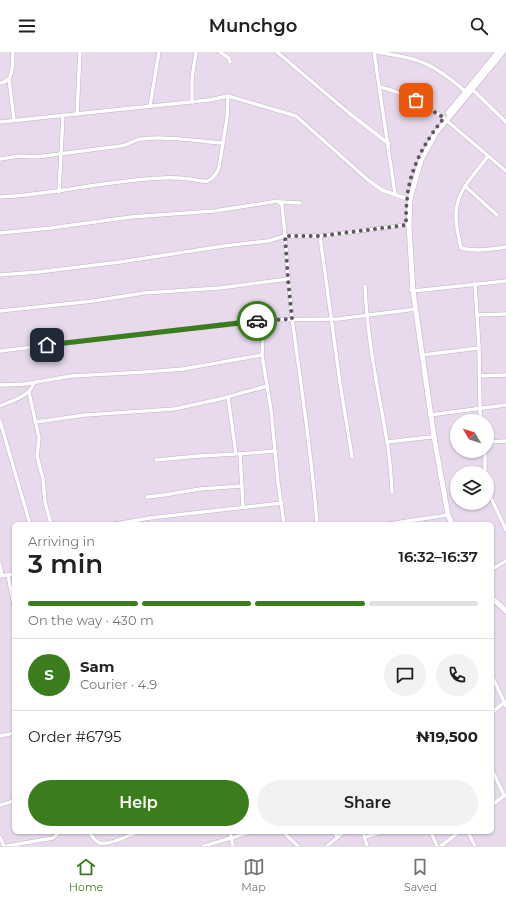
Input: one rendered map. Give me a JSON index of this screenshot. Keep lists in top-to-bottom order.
{
  "north": "top left",
  "page": {
    "header": "Munchgo",
    "heading": ["3 min", "Arriving in", "16:32–16:37"],
    "panel": [
      "Sam",
      "Courier · 4.9",
      "Order #6795",
      "₦19,500"
    ],
    "bar": "On the way · 430 m",
    "round": "S",
    "buttons": ["Help", "Share"],
    "tabs": ["Home", "Map", "Saved"]
  }
}
